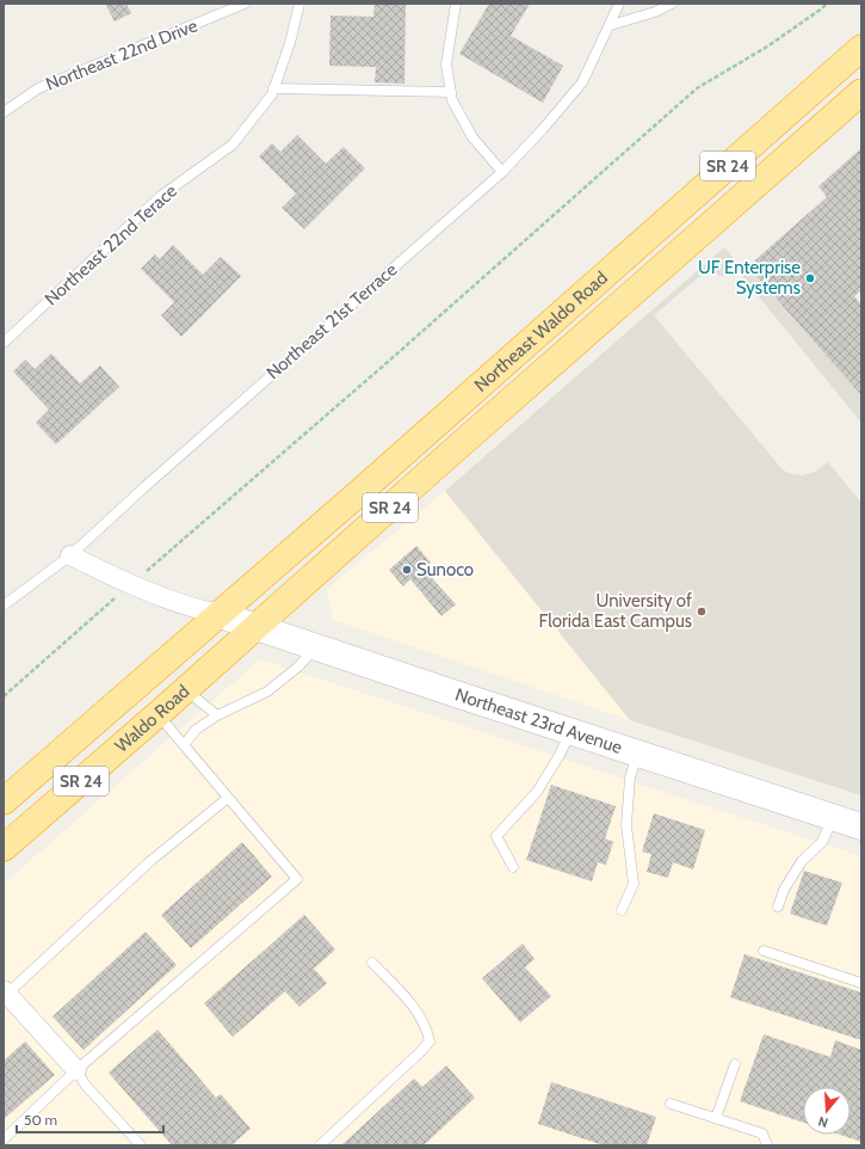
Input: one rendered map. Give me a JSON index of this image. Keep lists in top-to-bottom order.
{
  "streets": {
    "highway": ["SR 24", "Northeast Waldo Road", "Waldo Road"],
    "main road": ["Northeast 23rd Avenue"],
    "lane": ["Northeast 22nd Drive", "Northeast 22nd Terace", "Northeast 21st Terrace"]
  },
  "crossings": [
    ["Northeast Waldo Road", "Waldo Road"],
    ["Northeast Waldo Road", "Northeast 23rd Avenue"],
    ["Waldo Road", "Northeast 23rd Avenue"]
  ],
  "places": ["UF Enterprise Systems", "Sunoco", "University of Florida East Campus"],
  "scale_bar": "50 m",
  "north": "bottom"
}
